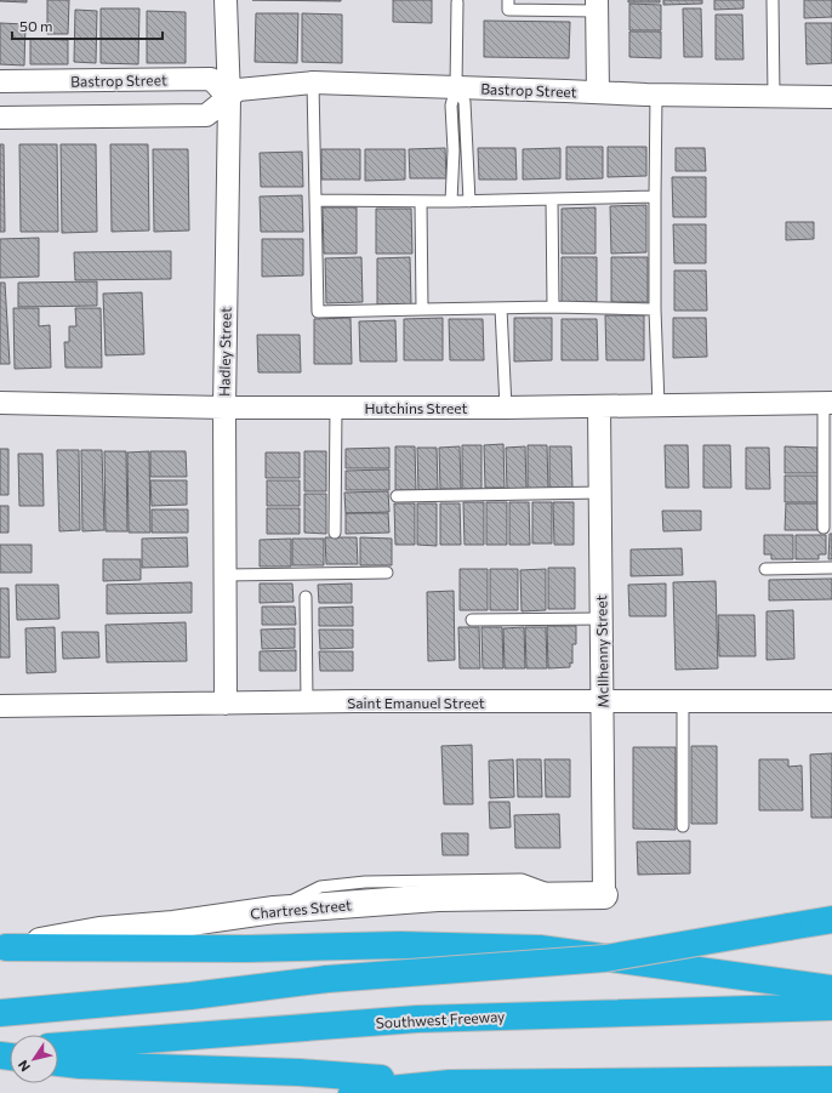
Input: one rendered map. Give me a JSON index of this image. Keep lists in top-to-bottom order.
{
  "streets": {
    "highway": ["Southwest Freeway"],
    "street": [
      "Bastrop Street",
      "Hadley Street",
      "Hutchins Street",
      "McIlhenny Street",
      "Saint Emanuel Street",
      "Chartres Street"
    ]
  },
  "crossings": [
    ["Bastrop Street", "Hadley Street"],
    ["Hadley Street", "Hutchins Street"],
    ["Hadley Street", "Saint Emanuel Street"],
    ["Hutchins Street", "McIlhenny Street"],
    ["McIlhenny Street", "Saint Emanuel Street"],
    ["McIlhenny Street", "Chartres Street"]
  ],
  "scale_bar": "50 m",
  "north": "bottom left"
}
